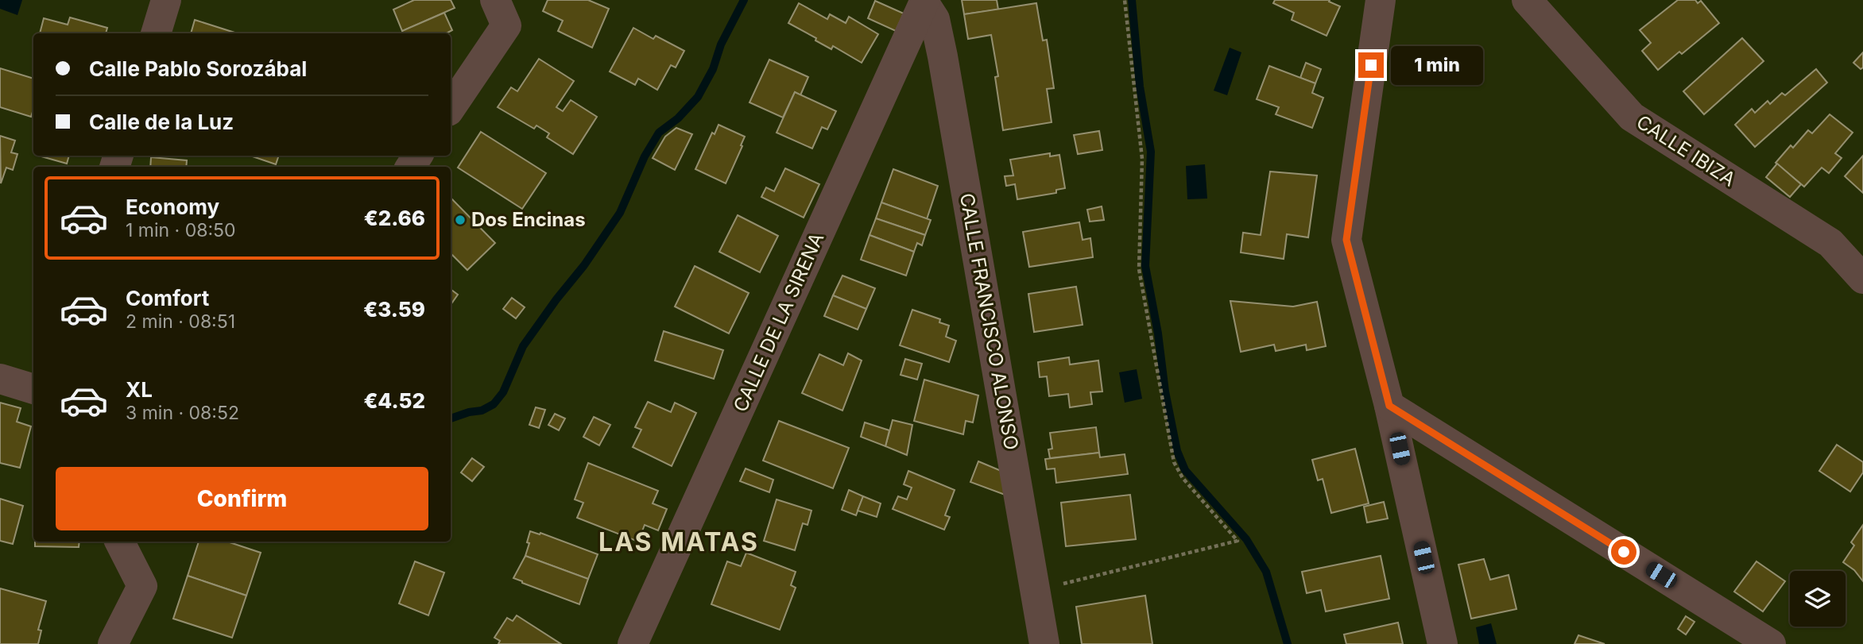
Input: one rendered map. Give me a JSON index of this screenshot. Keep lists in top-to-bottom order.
{
  "streets": {
    "street": ["CALLE IBIZA", "CALLE FRANCISCO ALONSO", "CALLE DE LA SIRENA"]
  },
  "crossings": [
    ["CALLE FRANCISCO ALONSO", "CALLE DE LA SIRENA"]
  ],
  "districts": ["LAS MATAS"],
  "places": ["Dos Encinas"],
  "page": {
    "banner": ["Calle Pablo Sorozábal", "Calle de la Luz"],
    "bubble": "1 min",
    "list": [
      {
        "name": "Economy",
        "note": "1 min · 08:50",
        "value": "€2.66"
      },
      {
        "name": "Comfort",
        "note": "2 min · 08:51",
        "value": "€3.59"
      },
      {
        "name": "XL",
        "note": "3 min · 08:52",
        "value": "€4.52"
      }
    ],
    "buttons": "Confirm"
  }
}
